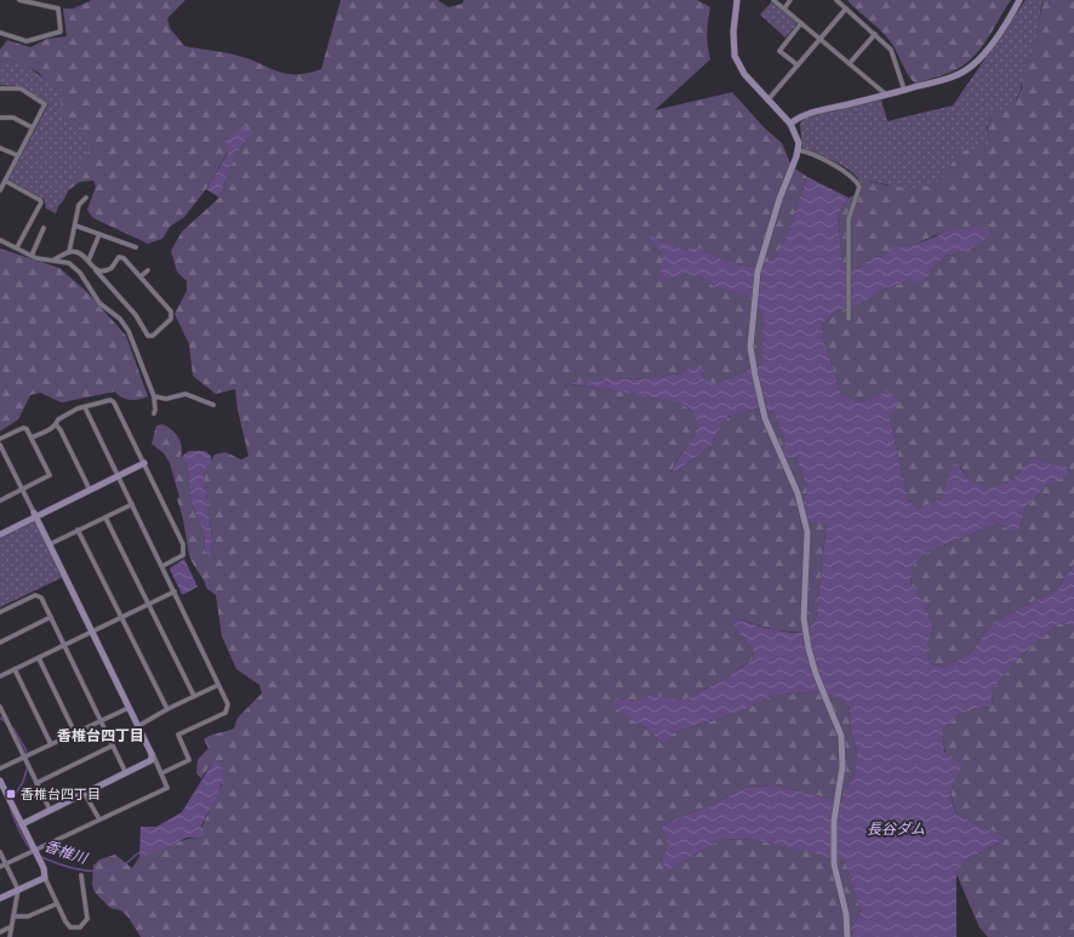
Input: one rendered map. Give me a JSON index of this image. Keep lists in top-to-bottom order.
{
  "districts": ["香椎台四丁目"],
  "water": ["長谷ダム", "香椎川"],
  "places": {
    "transit": ["香椎台四丁目"]
  }
}
